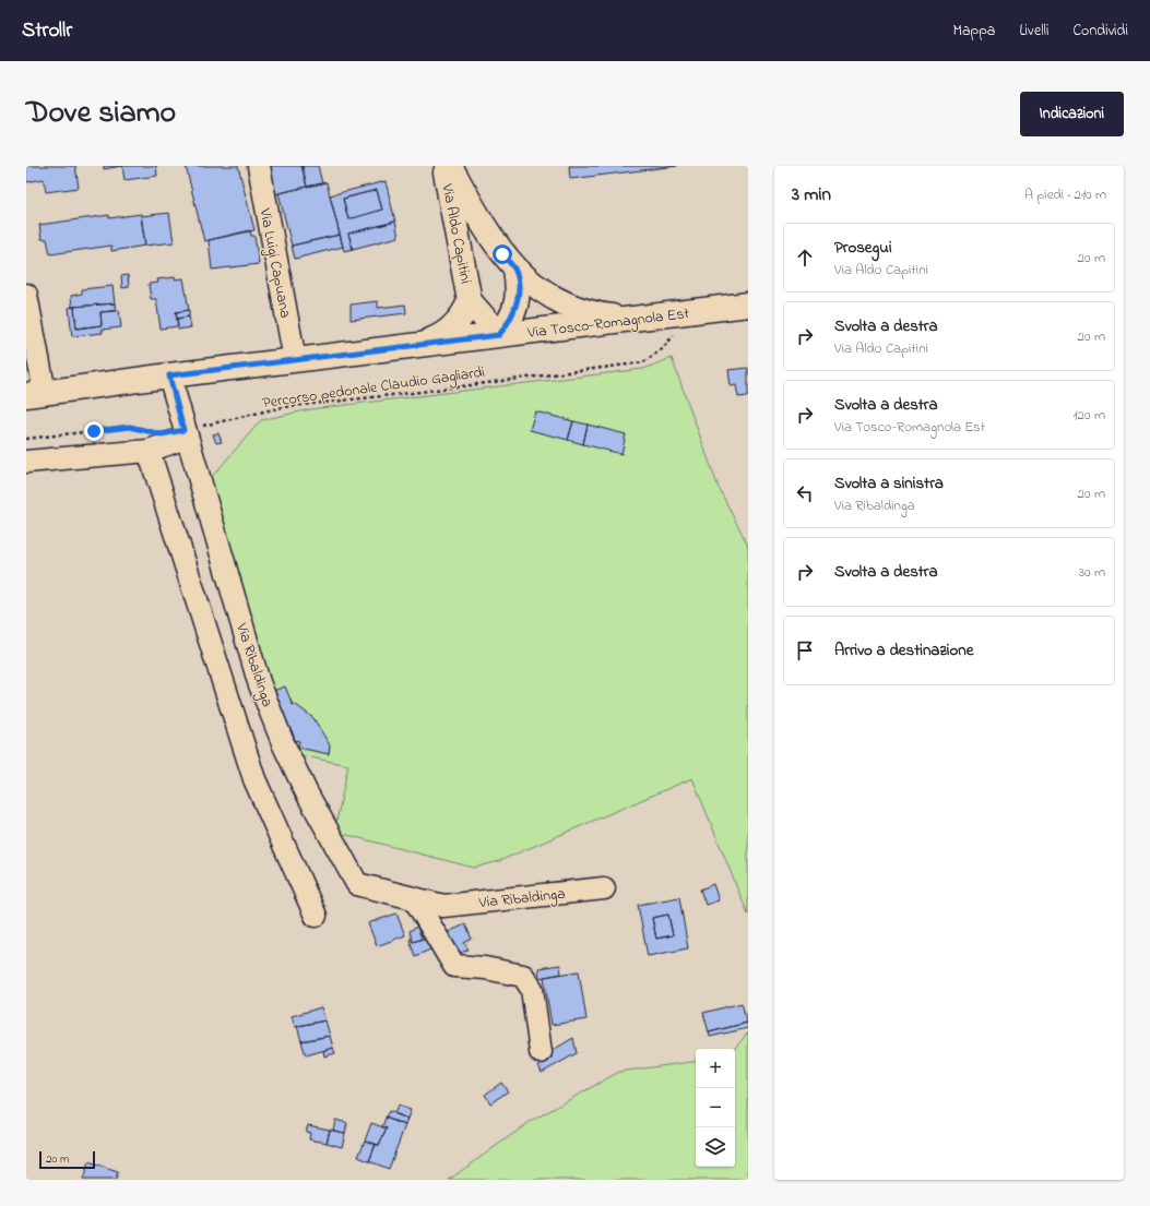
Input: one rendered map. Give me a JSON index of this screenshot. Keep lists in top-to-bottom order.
{
  "streets": {
    "main road": ["Via Aldo Capitini", "Via Tosco-Romagnola Est"],
    "street": ["Via Luigi Capuana", "Via Ribaldinga"],
    "path": ["Percorso pedonale Claudio Gagliardi"]
  },
  "crossings": [
    ["Via Aldo Capitini", "Via Tosco-Romagnola Est"],
    ["Via Luigi Capuana", "Via Tosco-Romagnola Est"],
    ["Via Tosco-Romagnola Est", "Via Ribaldinga"],
    ["Percorso pedonale Claudio Gagliardi", "Via Ribaldinga"]
  ],
  "scale_bar": "20 m",
  "page": {
    "header": "Strollr",
    "nav": ["Mappa", "Livelli", "Condividi"],
    "title": "Dove siamo",
    "buttons": "Indicazioni",
    "heading": ["3 min", "A piedi · 210 m"],
    "list": [
      ["Prosegui", "Via Aldo Capitini", "20 m"],
      ["Svolta a destra", "Via Aldo Capitini", "20 m"],
      ["Svolta a destra", "Via Tosco-Romagnola Est", "120 m"],
      ["Svolta a sinistra", "Via Ribaldinga", "20 m"],
      ["Svolta a destra", "30 m"],
      "Arrivo a destinazione"
    ],
    "map_buttons": ["+", "−"],
    "scale": "20 m"
  }
}
